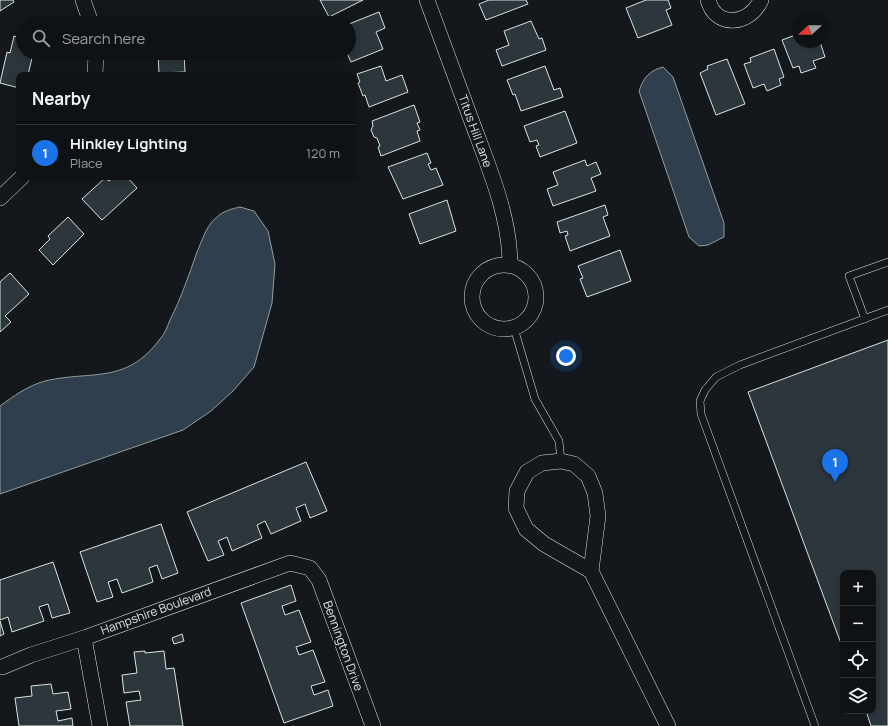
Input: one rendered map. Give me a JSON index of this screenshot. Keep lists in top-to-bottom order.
{
  "streets": {
    "street": ["Titus Hill Lane", "Hampshire Boulevard", "Bennington Drive"]
  },
  "crossings": [
    ["Hampshire Boulevard", "Bennington Drive"]
  ],
  "north": "left",
  "page": {
    "search": "Search here",
    "heading": "Nearby",
    "list": [
      {
        "mark": "1",
        "name": "Hinkley Lighting",
        "note": "Place",
        "value": "120 m"
      }
    ],
    "pins": "1",
    "map_buttons": ["+", "−"]
  }
}
